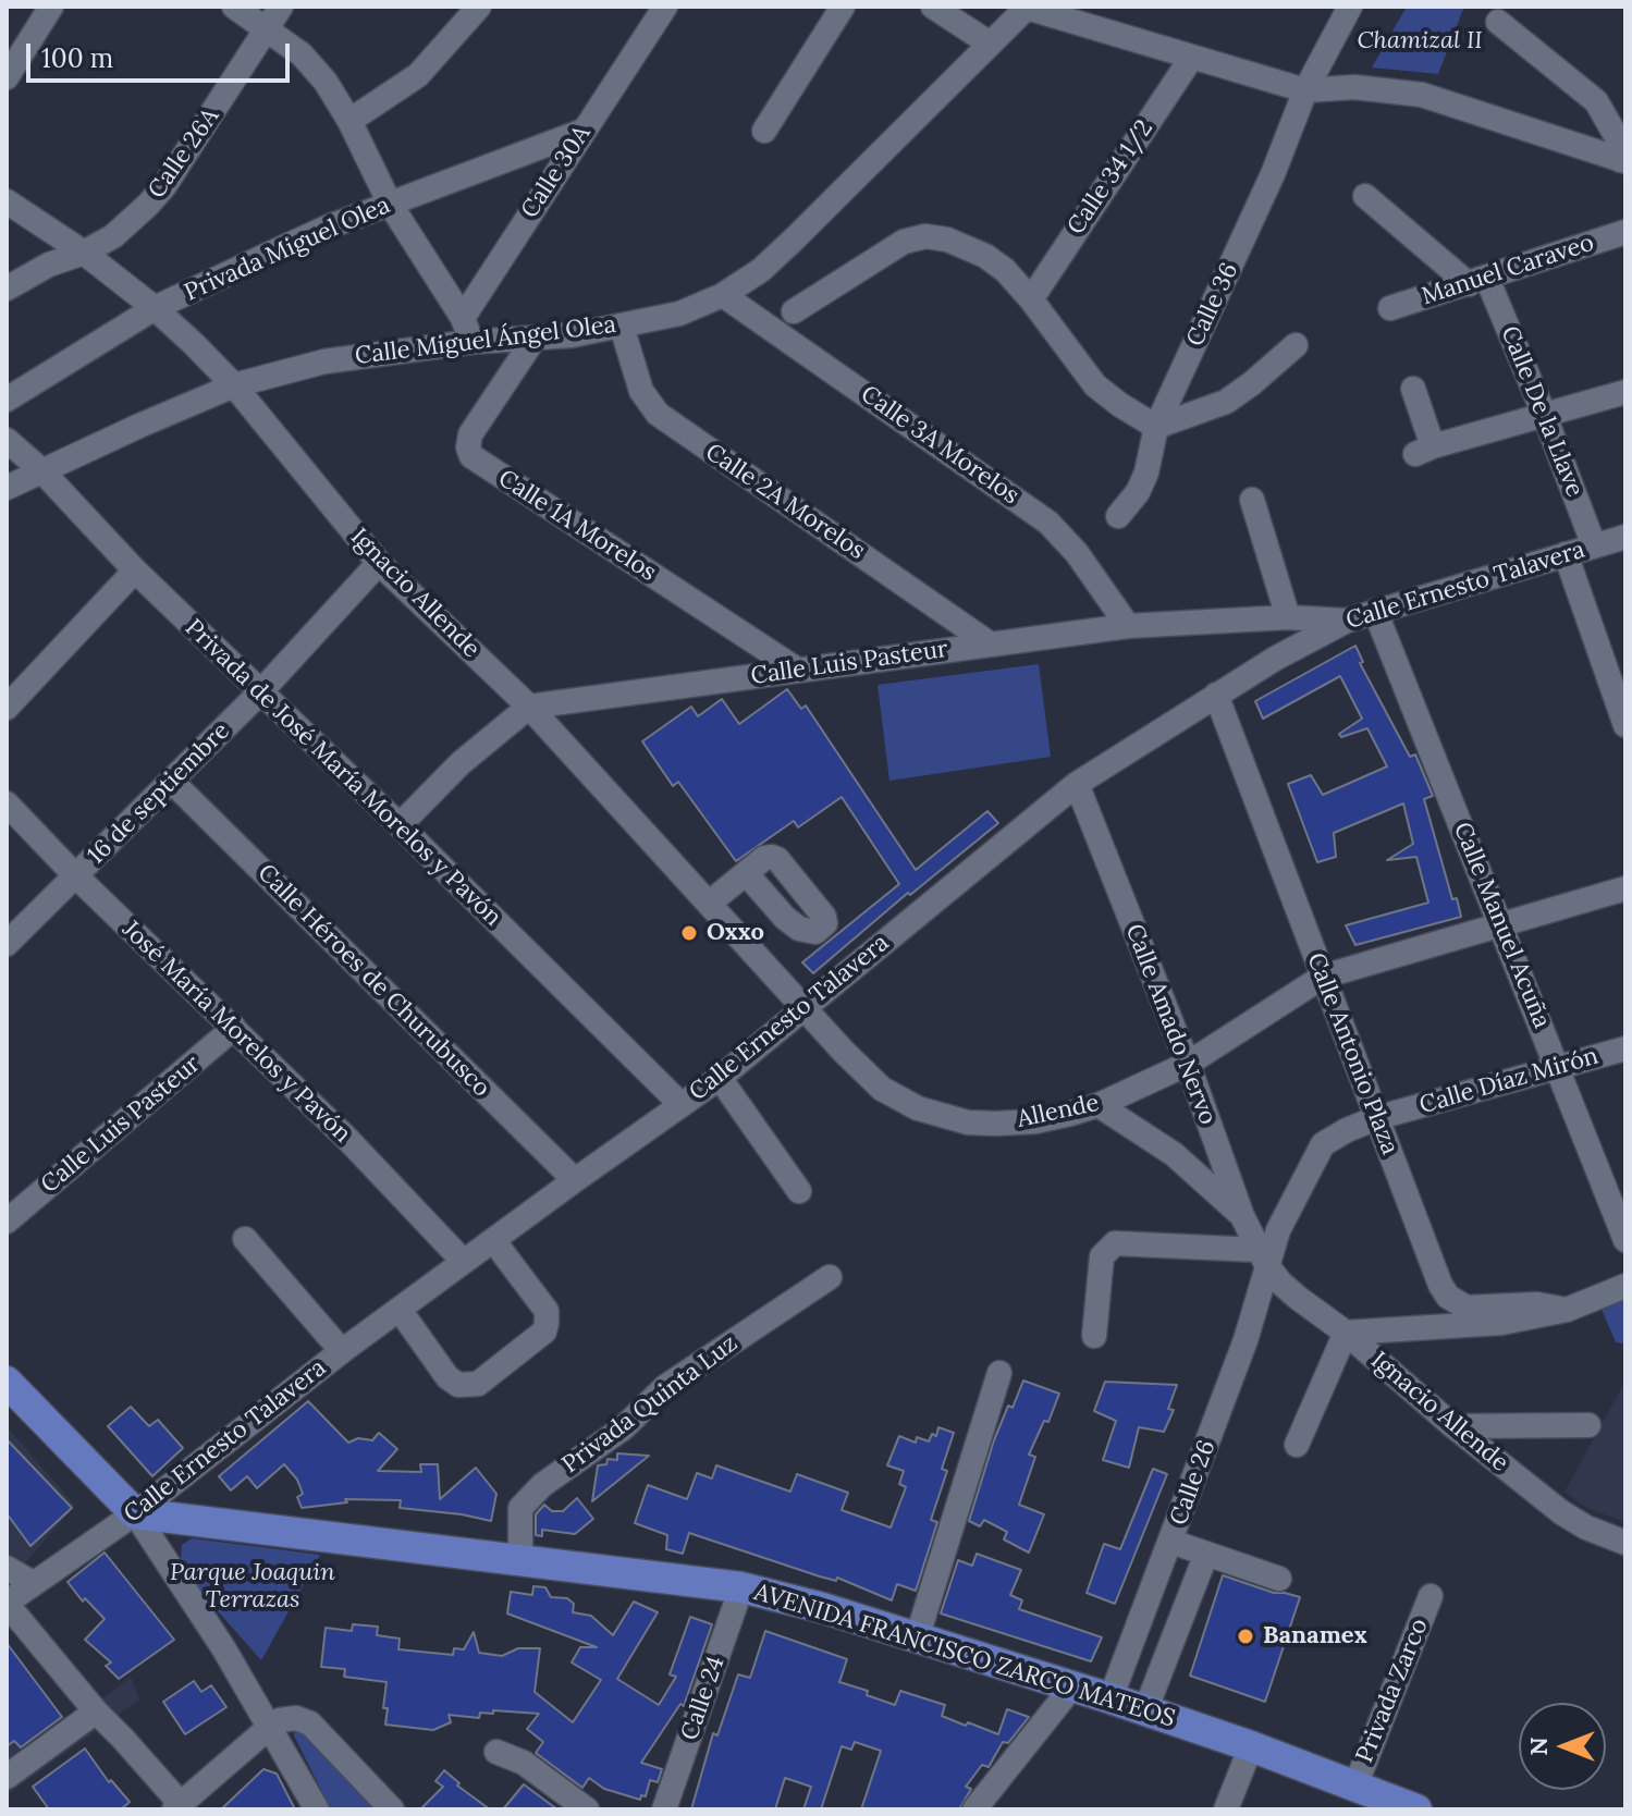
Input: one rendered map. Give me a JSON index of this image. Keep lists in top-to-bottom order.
{
  "streets": {
    "main road": ["AVENIDA FRANCISCO ZARCO MATEOS"],
    "street": [
      "Calle 26A",
      "Calle 30A",
      "Calle 34 1/2",
      "Privada Miguel Olea",
      "Manuel Caraveo",
      "Calle 36",
      "Calle Miguel Ángel Olea",
      "Calle De la Llave",
      "Calle 3A Morelos",
      "Calle 2A Morelos",
      "Calle 1A Morelos",
      "Calle Ernesto Talavera",
      "Ignacio Allende",
      "Calle Luis Pasteur",
      "Privada de José María Morelos y Pavón",
      "16 de septiembre",
      "Calle Manuel Acuña",
      "Calle Héroes de Churubusco",
      "Calle Amado Nervo",
      "José María Morelos y Pavón",
      "Calle Antonio Plaza",
      "Calle Díaz Mirón",
      "Allende",
      "Privada Quinta Luz",
      "Calle 26",
      "Privada Zarco",
      "Calle 24"
    ]
  },
  "crossings": [
    ["Calle 26A", "Ignacio Allende"],
    ["Calle 30A", "Privada Miguel Olea"],
    ["Privada Miguel Olea", "Ignacio Allende"],
    ["Manuel Caraveo", "Calle De la Llave"],
    ["Calle Miguel Ángel Olea", "Calle 3A Morelos"],
    ["Calle Miguel Ángel Olea", "Calle 2A Morelos"],
    ["Calle Miguel Ángel Olea", "Calle 1A Morelos"],
    ["Calle Miguel Ángel Olea", "Ignacio Allende"],
    ["Calle Miguel Ángel Olea", "Privada de José María Morelos y Pavón"],
    ["Calle De la Llave", "Calle Ernesto Talavera"],
    ["Calle 3A Morelos", "Calle Luis Pasteur"],
    ["Calle 2A Morelos", "Calle Luis Pasteur"],
    ["Calle 1A Morelos", "Calle Luis Pasteur"],
    ["Calle Ernesto Talavera", "Ignacio Allende"],
    ["Calle Ernesto Talavera", "Calle Luis Pasteur"],
    ["Calle Ernesto Talavera", "Privada de José María Morelos y Pavón"],
    ["Calle Ernesto Talavera", "Calle Manuel Acuña"],
    ["Calle Ernesto Talavera", "Calle Héroes de Churubusco"],
    ["Calle Ernesto Talavera", "Calle Amado Nervo"],
    ["Calle Ernesto Talavera", "José María Morelos y Pavón"],
    ["Calle Ernesto Talavera", "Calle Antonio Plaza"],
    ["Calle Ernesto Talavera", "Allende"],
    ["Calle Ernesto Talavera", "AVENIDA FRANCISCO ZARCO MATEOS"],
    ["Ignacio Allende", "Calle Luis Pasteur"],
    ["Ignacio Allende", "16 de septiembre"],
    ["Ignacio Allende", "Calle Amado Nervo"],
    ["Ignacio Allende", "Calle Díaz Mirón"],
    ["Ignacio Allende", "Allende"],
    ["Ignacio Allende", "Calle 26"],
    ["Calle Luis Pasteur", "José María Morelos y Pavón"],
    ["Privada de José María Morelos y Pavón", "16 de septiembre"],
    ["16 de septiembre", "Calle Héroes de Churubusco"],
    ["16 de septiembre", "José María Morelos y Pavón"],
    ["Calle Manuel Acuña", "Calle Díaz Mirón"],
    ["Calle Manuel Acuña", "Allende"],
    ["Calle Amado Nervo", "Calle Díaz Mirón"],
    ["Calle Amado Nervo", "Allende"],
    ["Calle Amado Nervo", "Calle 26"],
    ["Calle Antonio Plaza", "Calle Díaz Mirón"],
    ["Calle Antonio Plaza", "Allende"],
    ["Calle Díaz Mirón", "Calle 26"],
    ["Privada Quinta Luz", "AVENIDA FRANCISCO ZARCO MATEOS"],
    ["Calle 26", "AVENIDA FRANCISCO ZARCO MATEOS"],
    ["AVENIDA FRANCISCO ZARCO MATEOS", "Privada Zarco"],
    ["AVENIDA FRANCISCO ZARCO MATEOS", "Calle 24"]
  ],
  "parks": ["Chamizal II", "Parque Joaquin Terrazas"],
  "places": ["Oxxo", "Banamex"],
  "scale_bar": "100 m",
  "north": "left"
}
